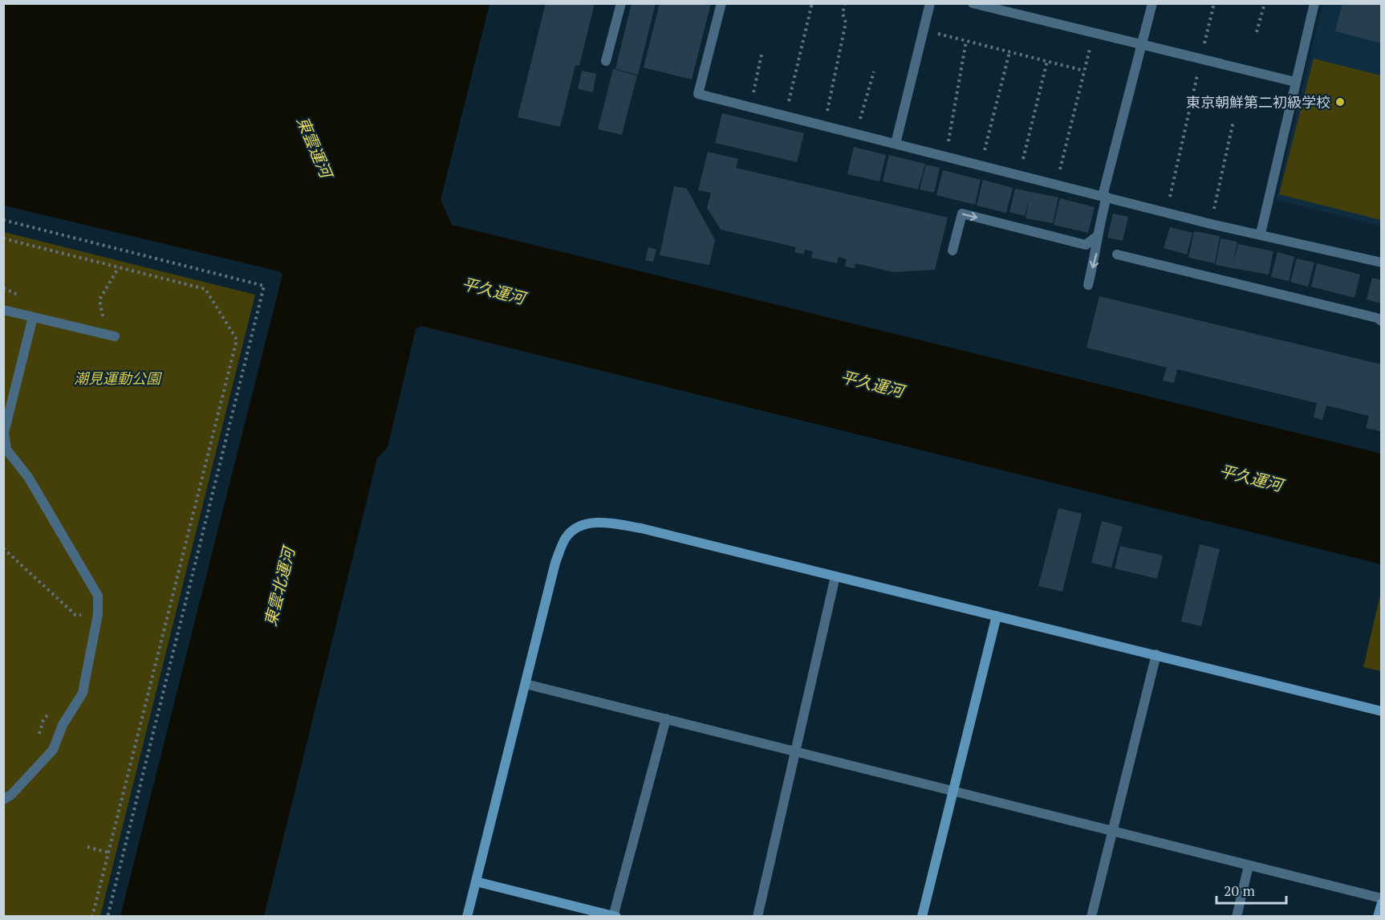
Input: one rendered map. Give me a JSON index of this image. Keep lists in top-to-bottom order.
{
  "water": ["東雲運河", "平久運河", "東雲北運河"],
  "parks": ["潮見運動公園"],
  "places": ["東京朝鮮第二初級学校"],
  "scale_bar": "20 m"
}
